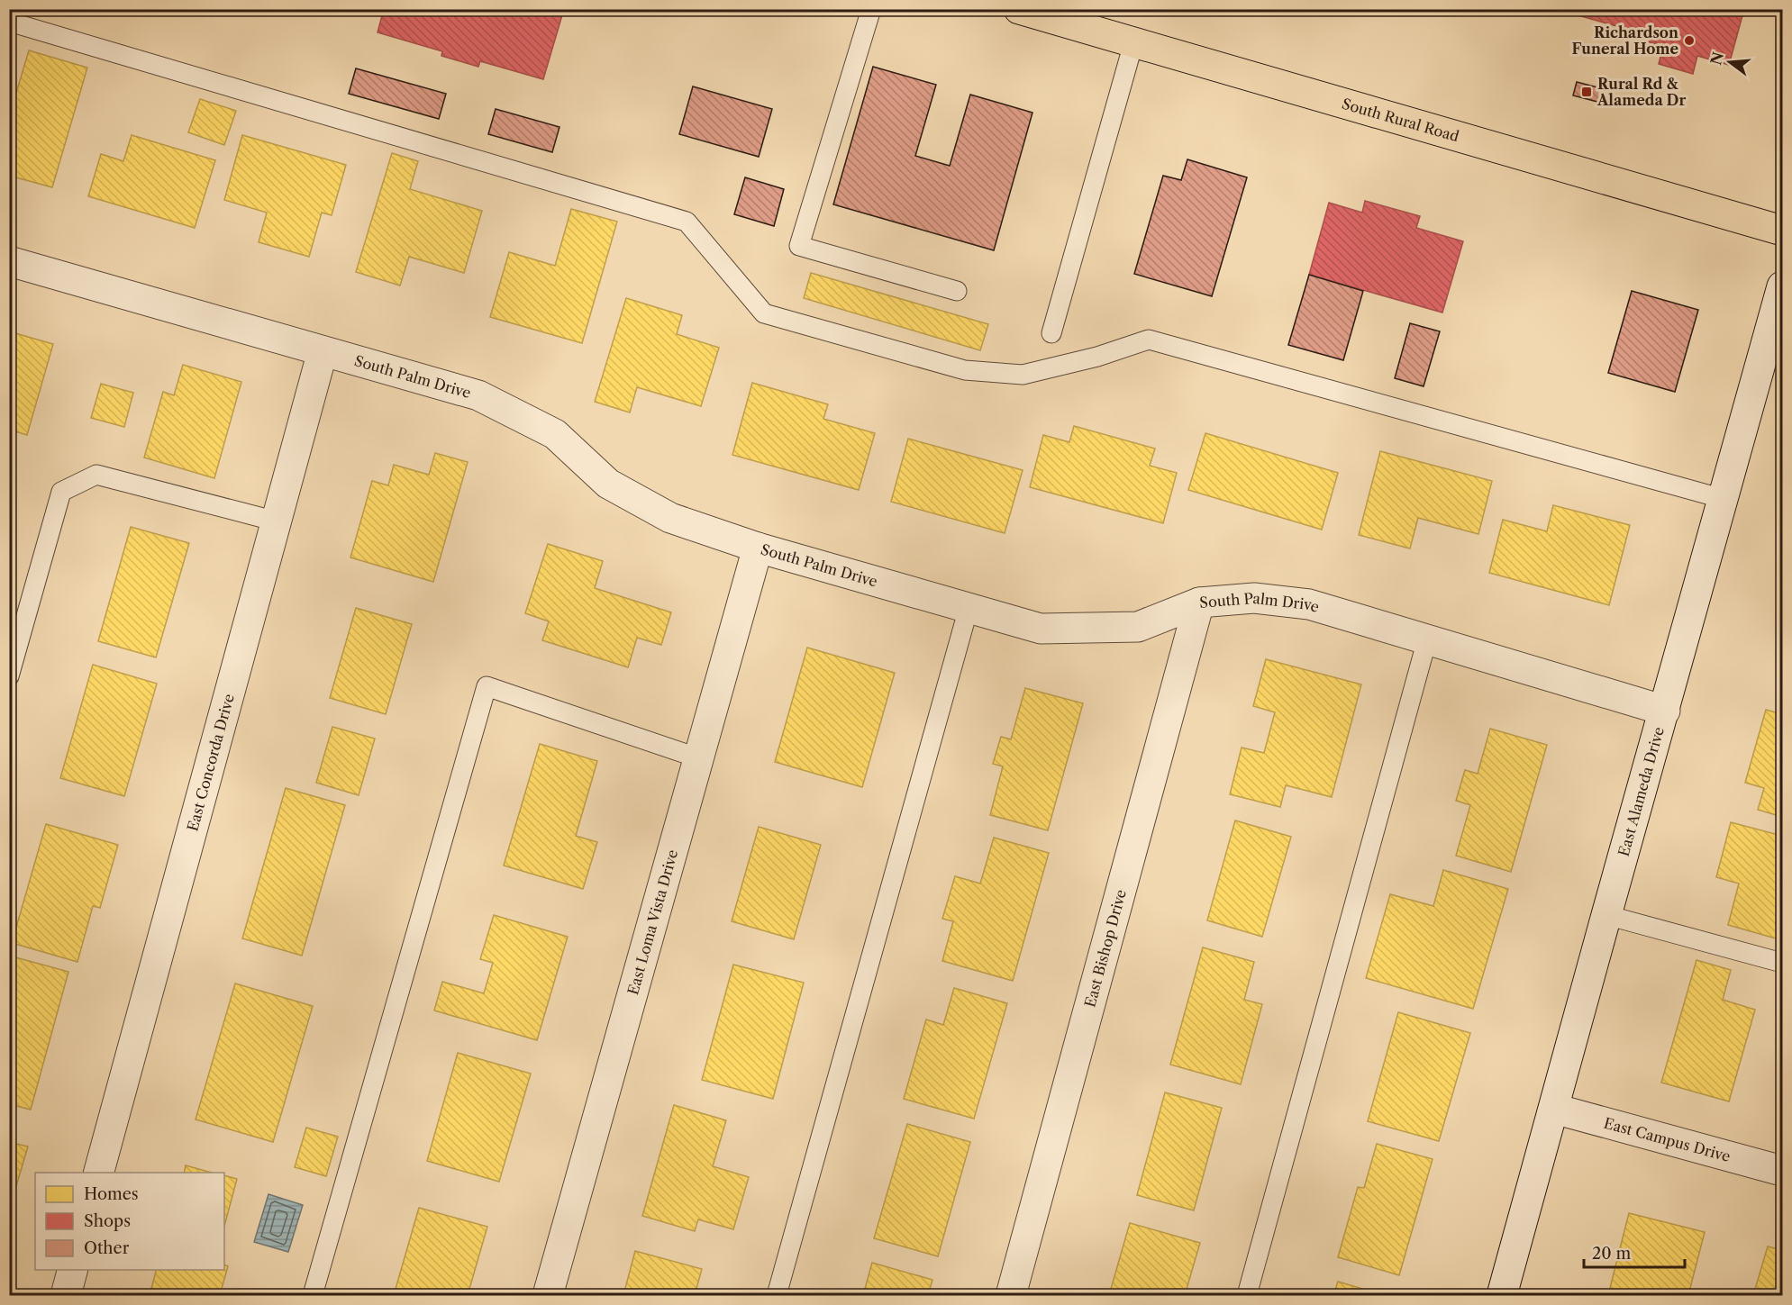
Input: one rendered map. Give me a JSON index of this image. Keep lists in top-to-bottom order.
{
  "streets": {
    "main road": ["South Rural Road"],
    "street": [
      "South Palm Drive",
      "East Concorda Drive",
      "East Alameda Drive",
      "East Loma Vista Drive",
      "East Bishop Drive",
      "East Campus Drive"
    ]
  },
  "crossings": [
    ["South Palm Drive", "East Concorda Drive"],
    ["South Palm Drive", "East Alameda Drive"],
    ["South Palm Drive", "East Loma Vista Drive"],
    ["South Palm Drive", "East Bishop Drive"],
    ["East Alameda Drive", "East Campus Drive"]
  ],
  "places": {
    "other": ["Richardson Funeral Home"],
    "transit": ["Rural Rd & Alameda Dr"]
  },
  "legend": ["Homes", "Shops", "Other"],
  "scale_bar": "20 m",
  "north": "left"
}
